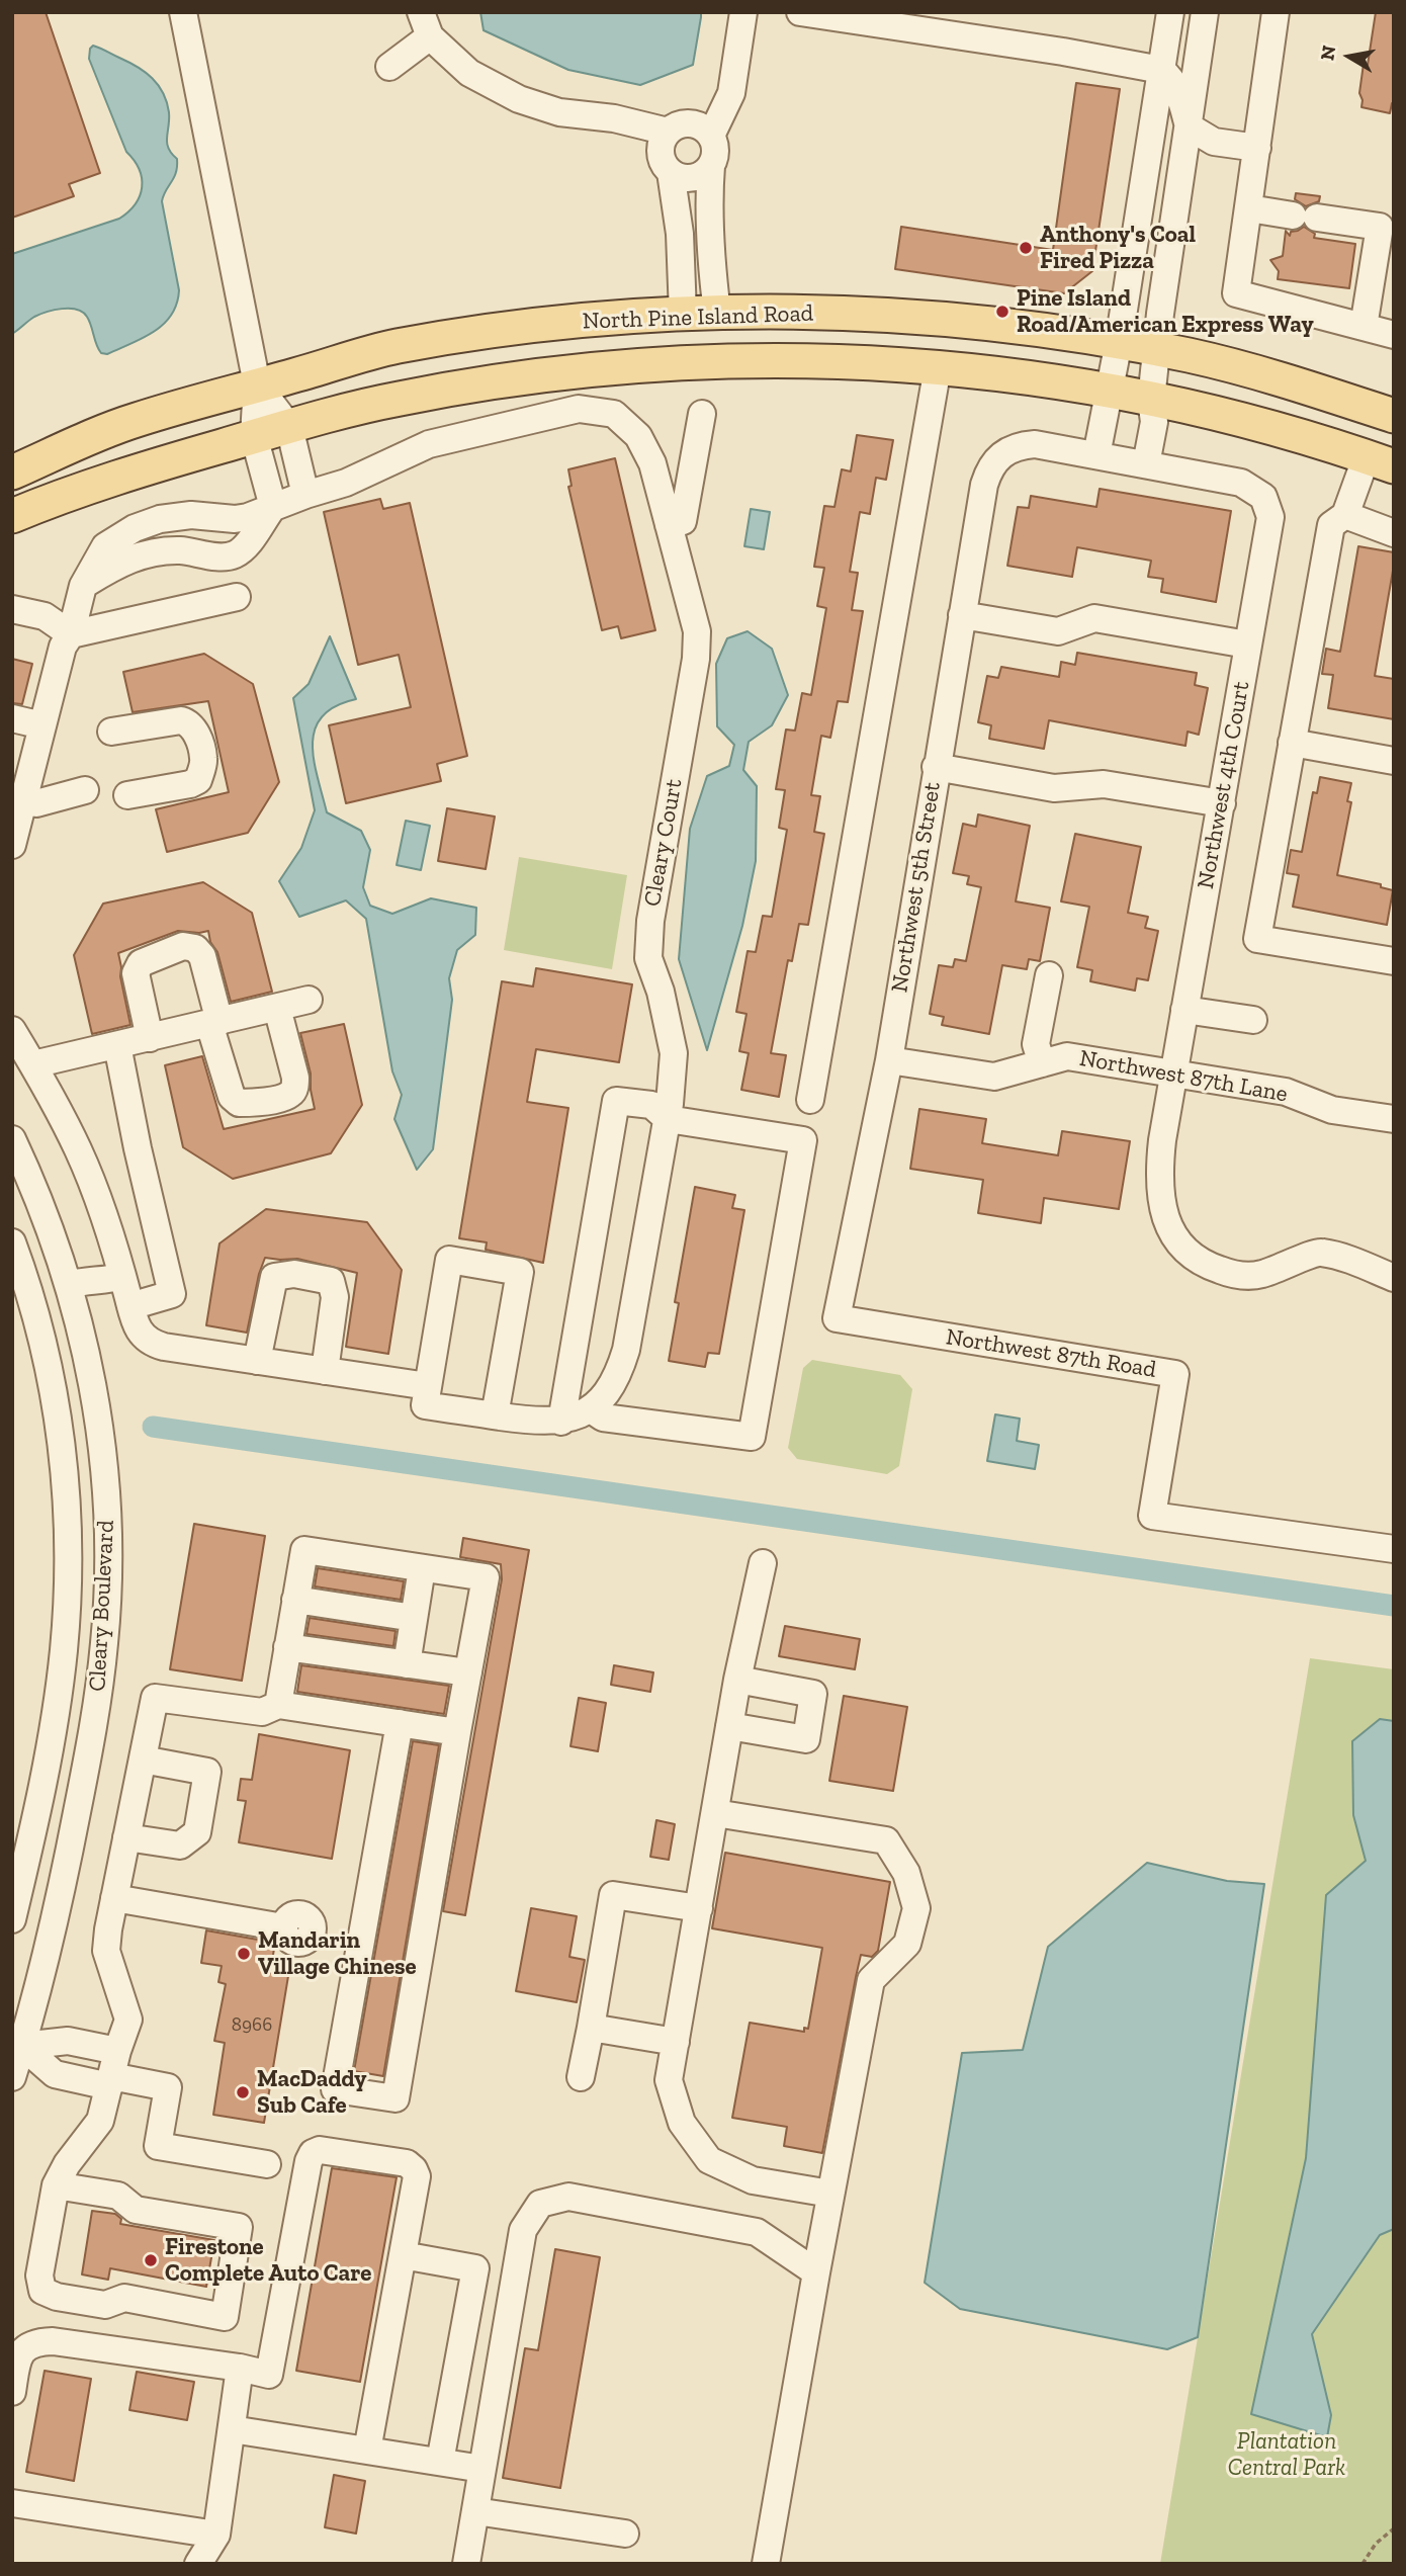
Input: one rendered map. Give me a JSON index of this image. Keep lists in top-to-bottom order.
{
  "streets": {
    "main road": ["North Pine Island Road"],
    "street": [
      "Northwest 4th Court",
      "Cleary Court",
      "Northwest 5th Street",
      "Northwest 87th Lane",
      "Northwest 87th Road",
      "Cleary Boulevard"
    ]
  },
  "crossings": [
    ["Northwest 4th Court", "Northwest 87th Lane"],
    ["Northwest 5th Street", "Northwest 87th Lane"],
    ["Northwest 5th Street", "Northwest 87th Road"]
  ],
  "parks": ["Plantation Central Park"],
  "places": [
    "Anthony's Coal Fired Pizza",
    "Pine Island Road/American Express Way",
    "Mandarin Village Chinese",
    "MacDaddy Sub Cafe",
    "Firestone Complete Auto Care"
  ],
  "house_numbers": ["8966"],
  "north": "left"
}
